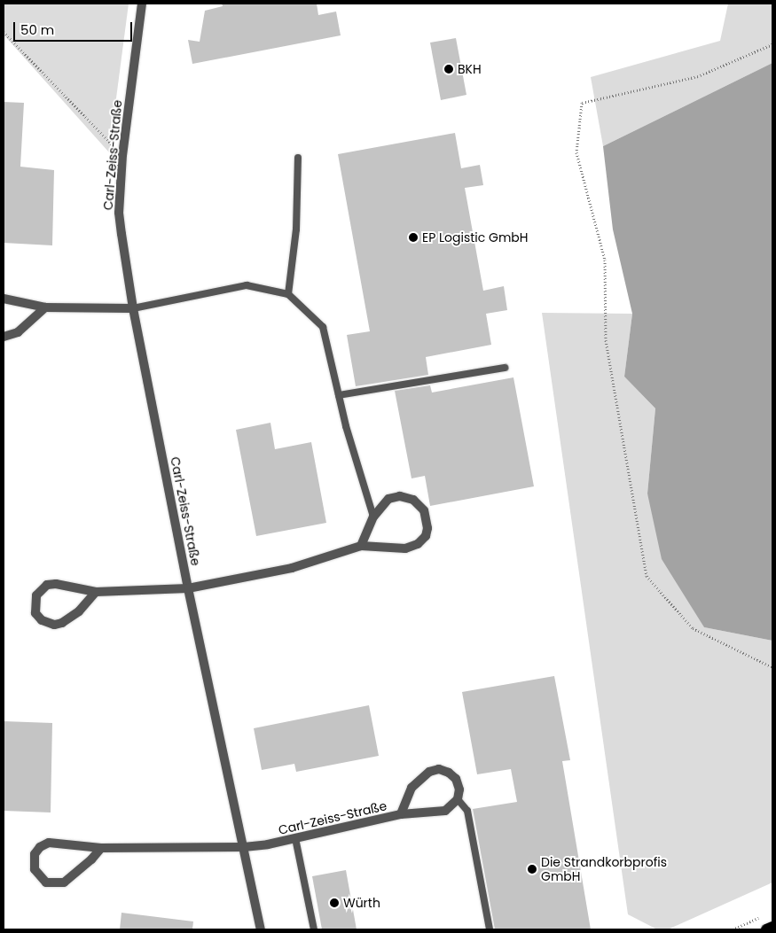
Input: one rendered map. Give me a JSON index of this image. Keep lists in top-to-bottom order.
{
  "streets": {
    "street": ["Carl-Zeiss-Straße"]
  },
  "places": [
    "BKH",
    "EP Logistic GmbH",
    "Die Strandkorbprofis GmbH",
    "Würth"
  ],
  "scale_bar": "50 m"
}
